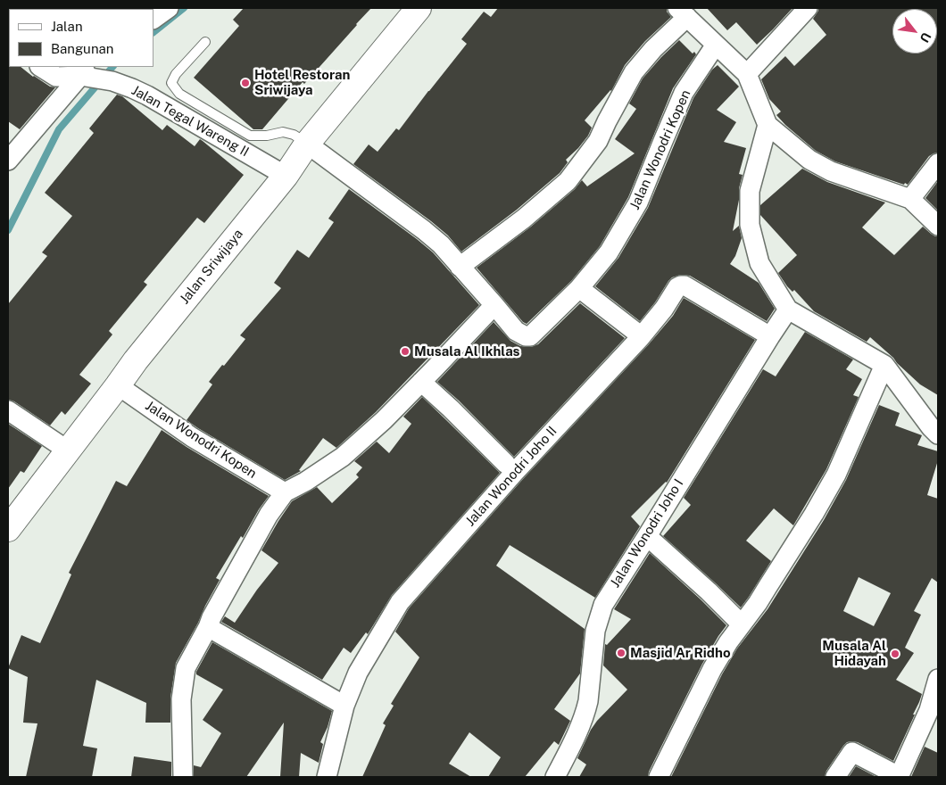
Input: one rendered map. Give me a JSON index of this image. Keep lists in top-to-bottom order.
{
  "streets": {
    "main road": ["Jalan Sriwijaya"],
    "street": [
      "Jalan Tegal Wareng II",
      "Jalan Wonodri Kopen",
      "Jalan Wonodri Joho II",
      "Jalan Wonodri Joho I"
    ]
  },
  "crossings": [
    ["Jalan Tegal Wareng II", "Jalan Sriwijaya"],
    ["Jalan Wonodri Kopen", "Jalan Sriwijaya"],
    ["Jalan Wonodri Joho II", "Jalan Wonodri Joho I"]
  ],
  "places": [
    "Hotel Restoran Sriwijaya",
    "Musala Al Ikhlas",
    "Masjid Ar Ridho",
    "Musala Al Hidayah"
  ],
  "legend": ["Jalan", "Bangunan"],
  "north": "bottom right"
}
